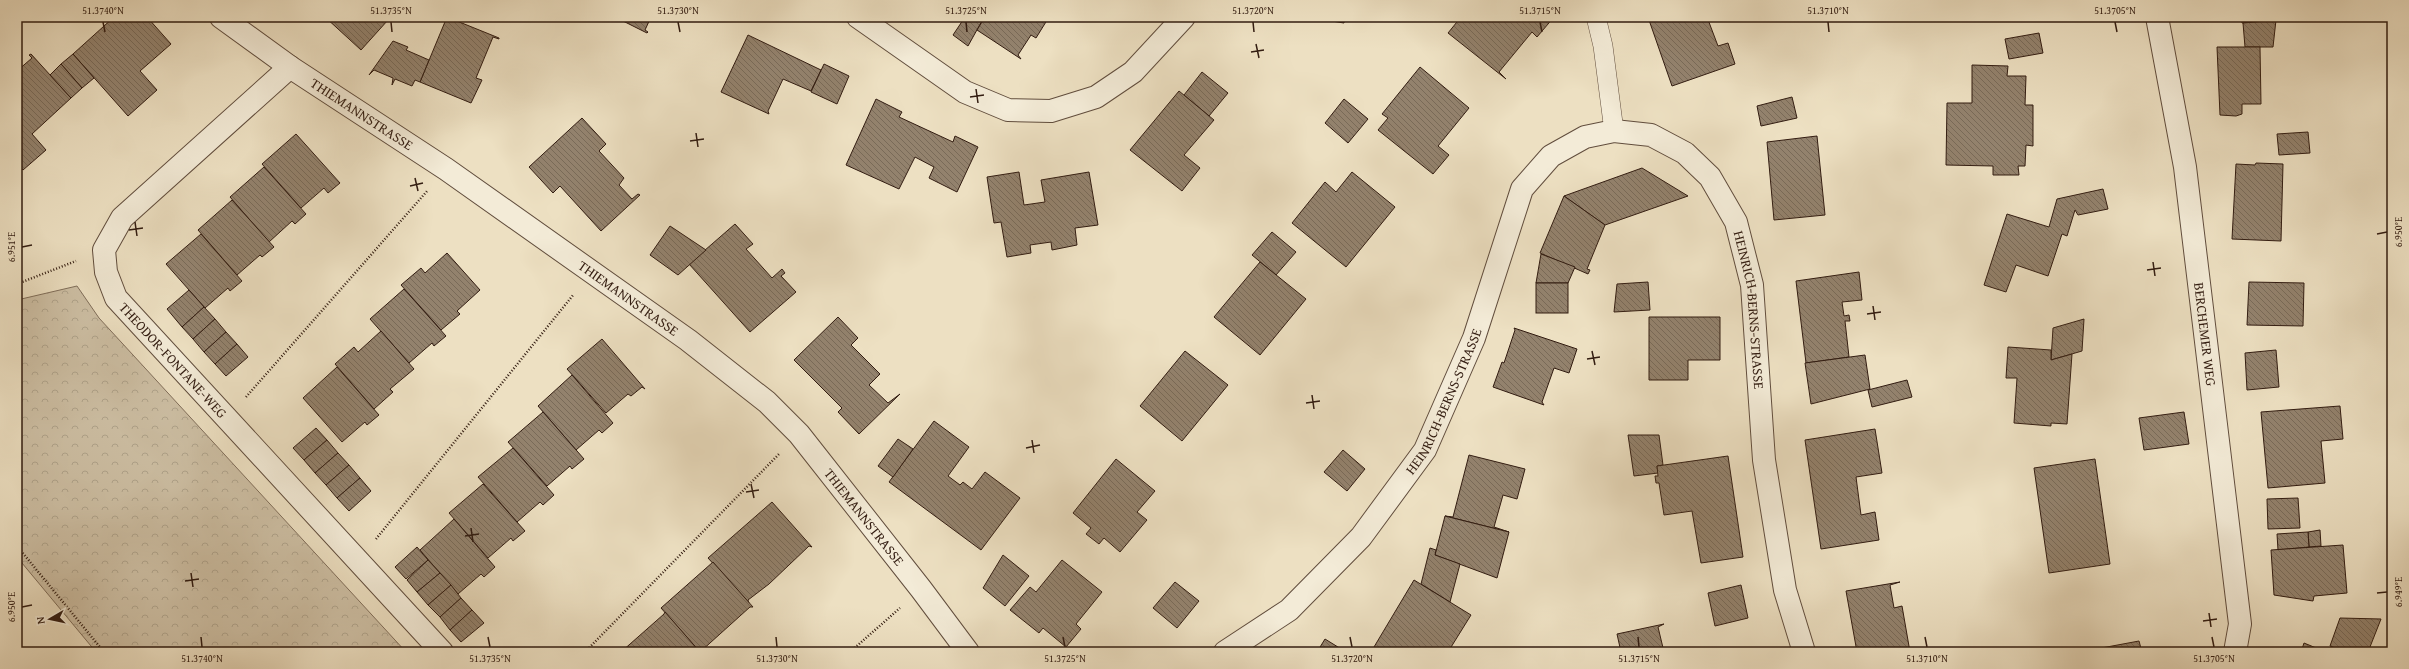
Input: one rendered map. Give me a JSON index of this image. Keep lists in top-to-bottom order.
{
  "streets": {
    "street": [
      "THIEMANNSTRASSE",
      "HEINRICH-BERNS-STRASSE",
      "BERCHEMER WEG",
      "THEODOR-FONTANE-WEG"
    ]
  },
  "north": "left",
  "coordinates": [
    "51.3740°N",
    "51.3735°N",
    "51.3730°N",
    "51.3725°N",
    "51.3720°N",
    "51.3715°N",
    "51.3710°N",
    "51.3705°N",
    "6.950°E",
    "6.951°E",
    "6.949°E"
  ]
}
